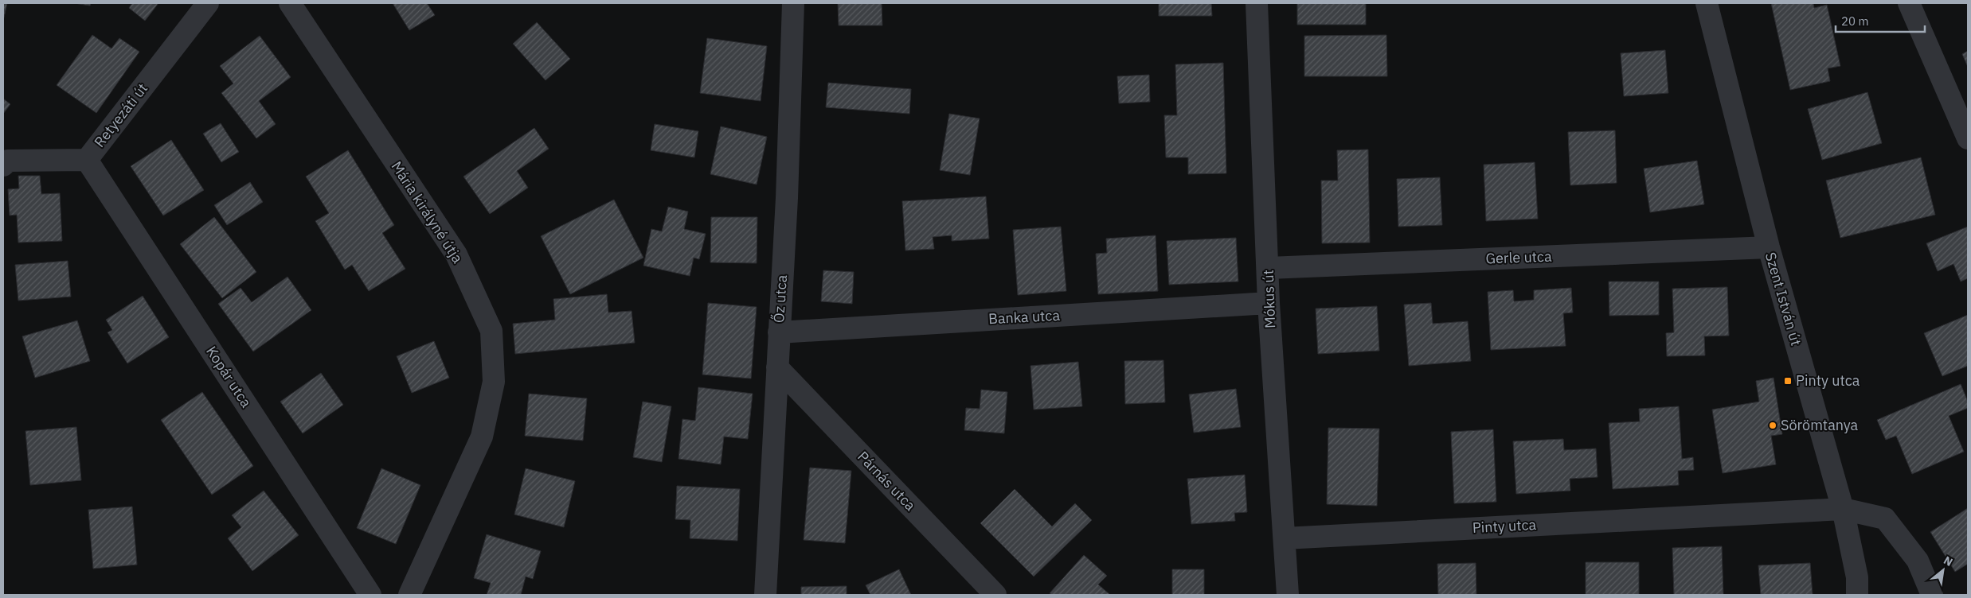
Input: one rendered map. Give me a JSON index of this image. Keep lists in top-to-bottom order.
{
  "streets": {
    "street": [
      "Retyezáti út",
      "Mária királyné útja",
      "Gerle utca",
      "Őz utca",
      "Mókus út",
      "Szent István út",
      "Banka utca",
      "Kopár utca",
      "Párnás utca",
      "Pinty utca"
    ]
  },
  "crossings": [
    ["Retyezáti út", "Kopár utca"],
    ["Gerle utca", "Mókus út"],
    ["Gerle utca", "Szent István út"],
    ["Őz utca", "Banka utca"],
    ["Őz utca", "Párnás utca"],
    ["Mókus út", "Banka utca"],
    ["Mókus út", "Pinty utca"],
    ["Szent István út", "Pinty utca"]
  ],
  "places": {
    "transit": ["Pinty utca"],
    "other": ["Sörömtanya"]
  },
  "scale_bar": "20 m",
  "north": "top right"
}
